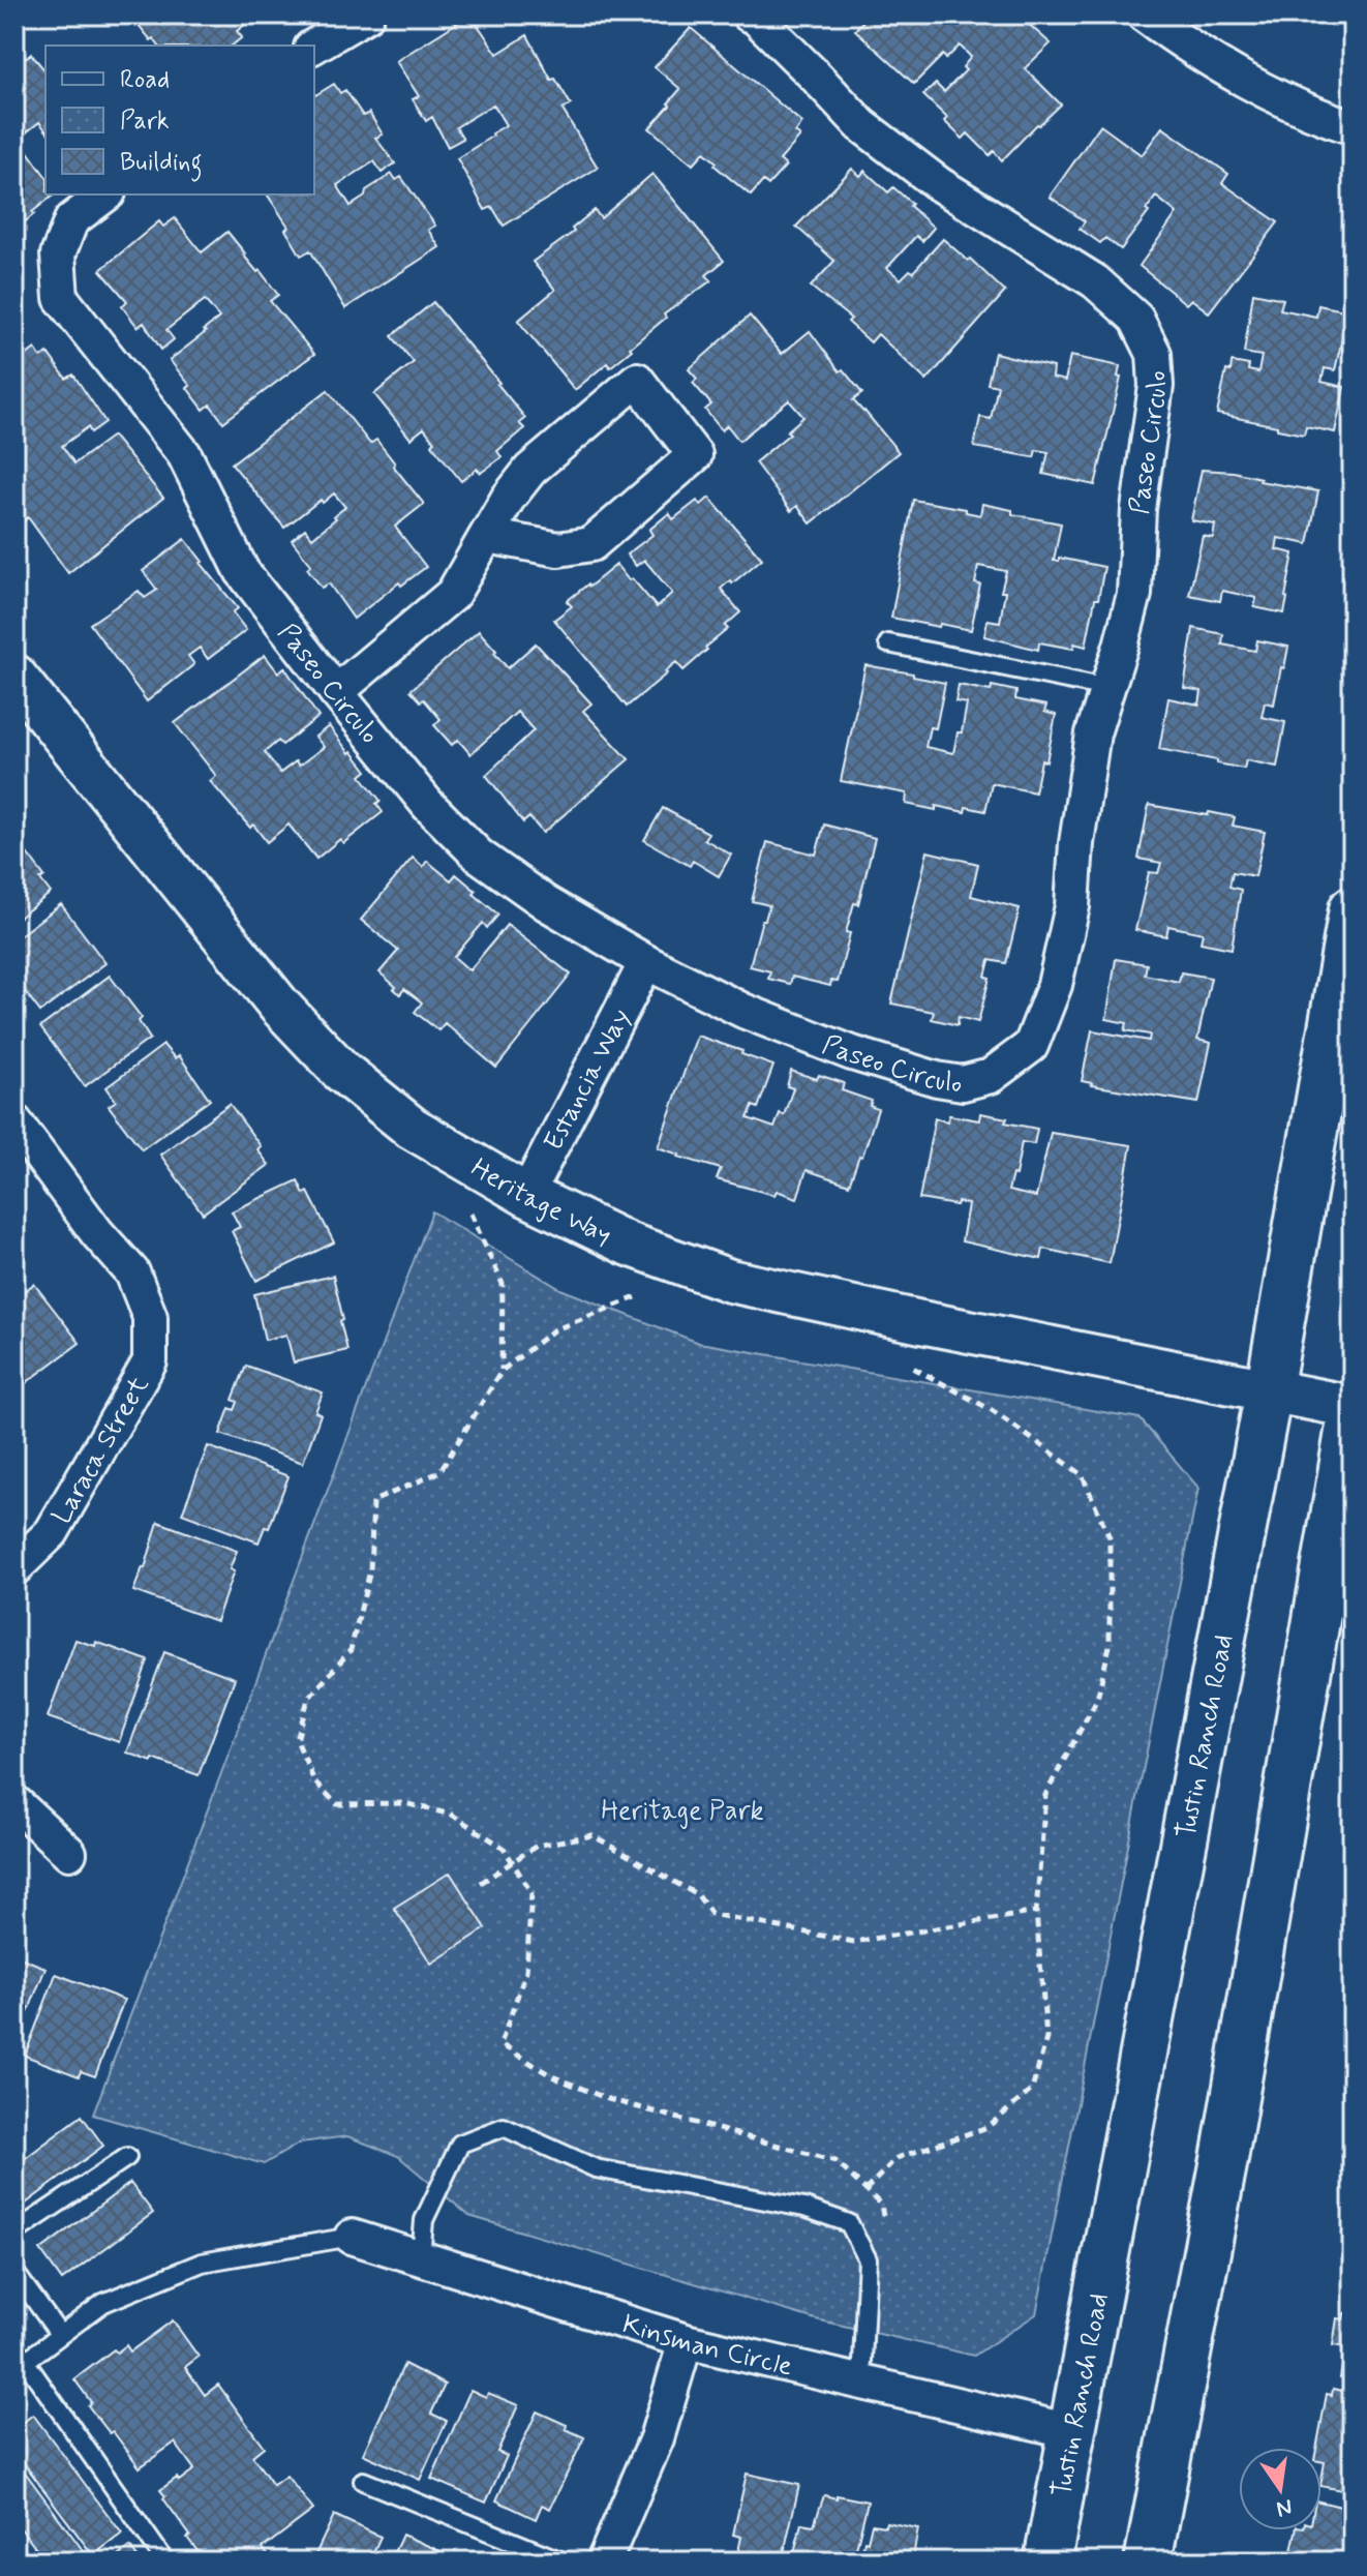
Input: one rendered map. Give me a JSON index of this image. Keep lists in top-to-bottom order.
{
  "streets": {
    "main road": ["Tustin Ranch Road"],
    "street": [
      "Paseo Circulo",
      "Estancia Way",
      "Heritage Way",
      "Laraca Street",
      "Kinsman Circle"
    ]
  },
  "crossings": [
    ["Paseo Circulo", "Estancia Way"],
    ["Estancia Way", "Heritage Way"],
    ["Heritage Way", "Tustin Ranch Road"],
    ["Tustin Ranch Road", "Kinsman Circle"]
  ],
  "parks": ["Heritage Park"],
  "legend": ["Road", "Park", "Building"],
  "north": "bottom"
}
